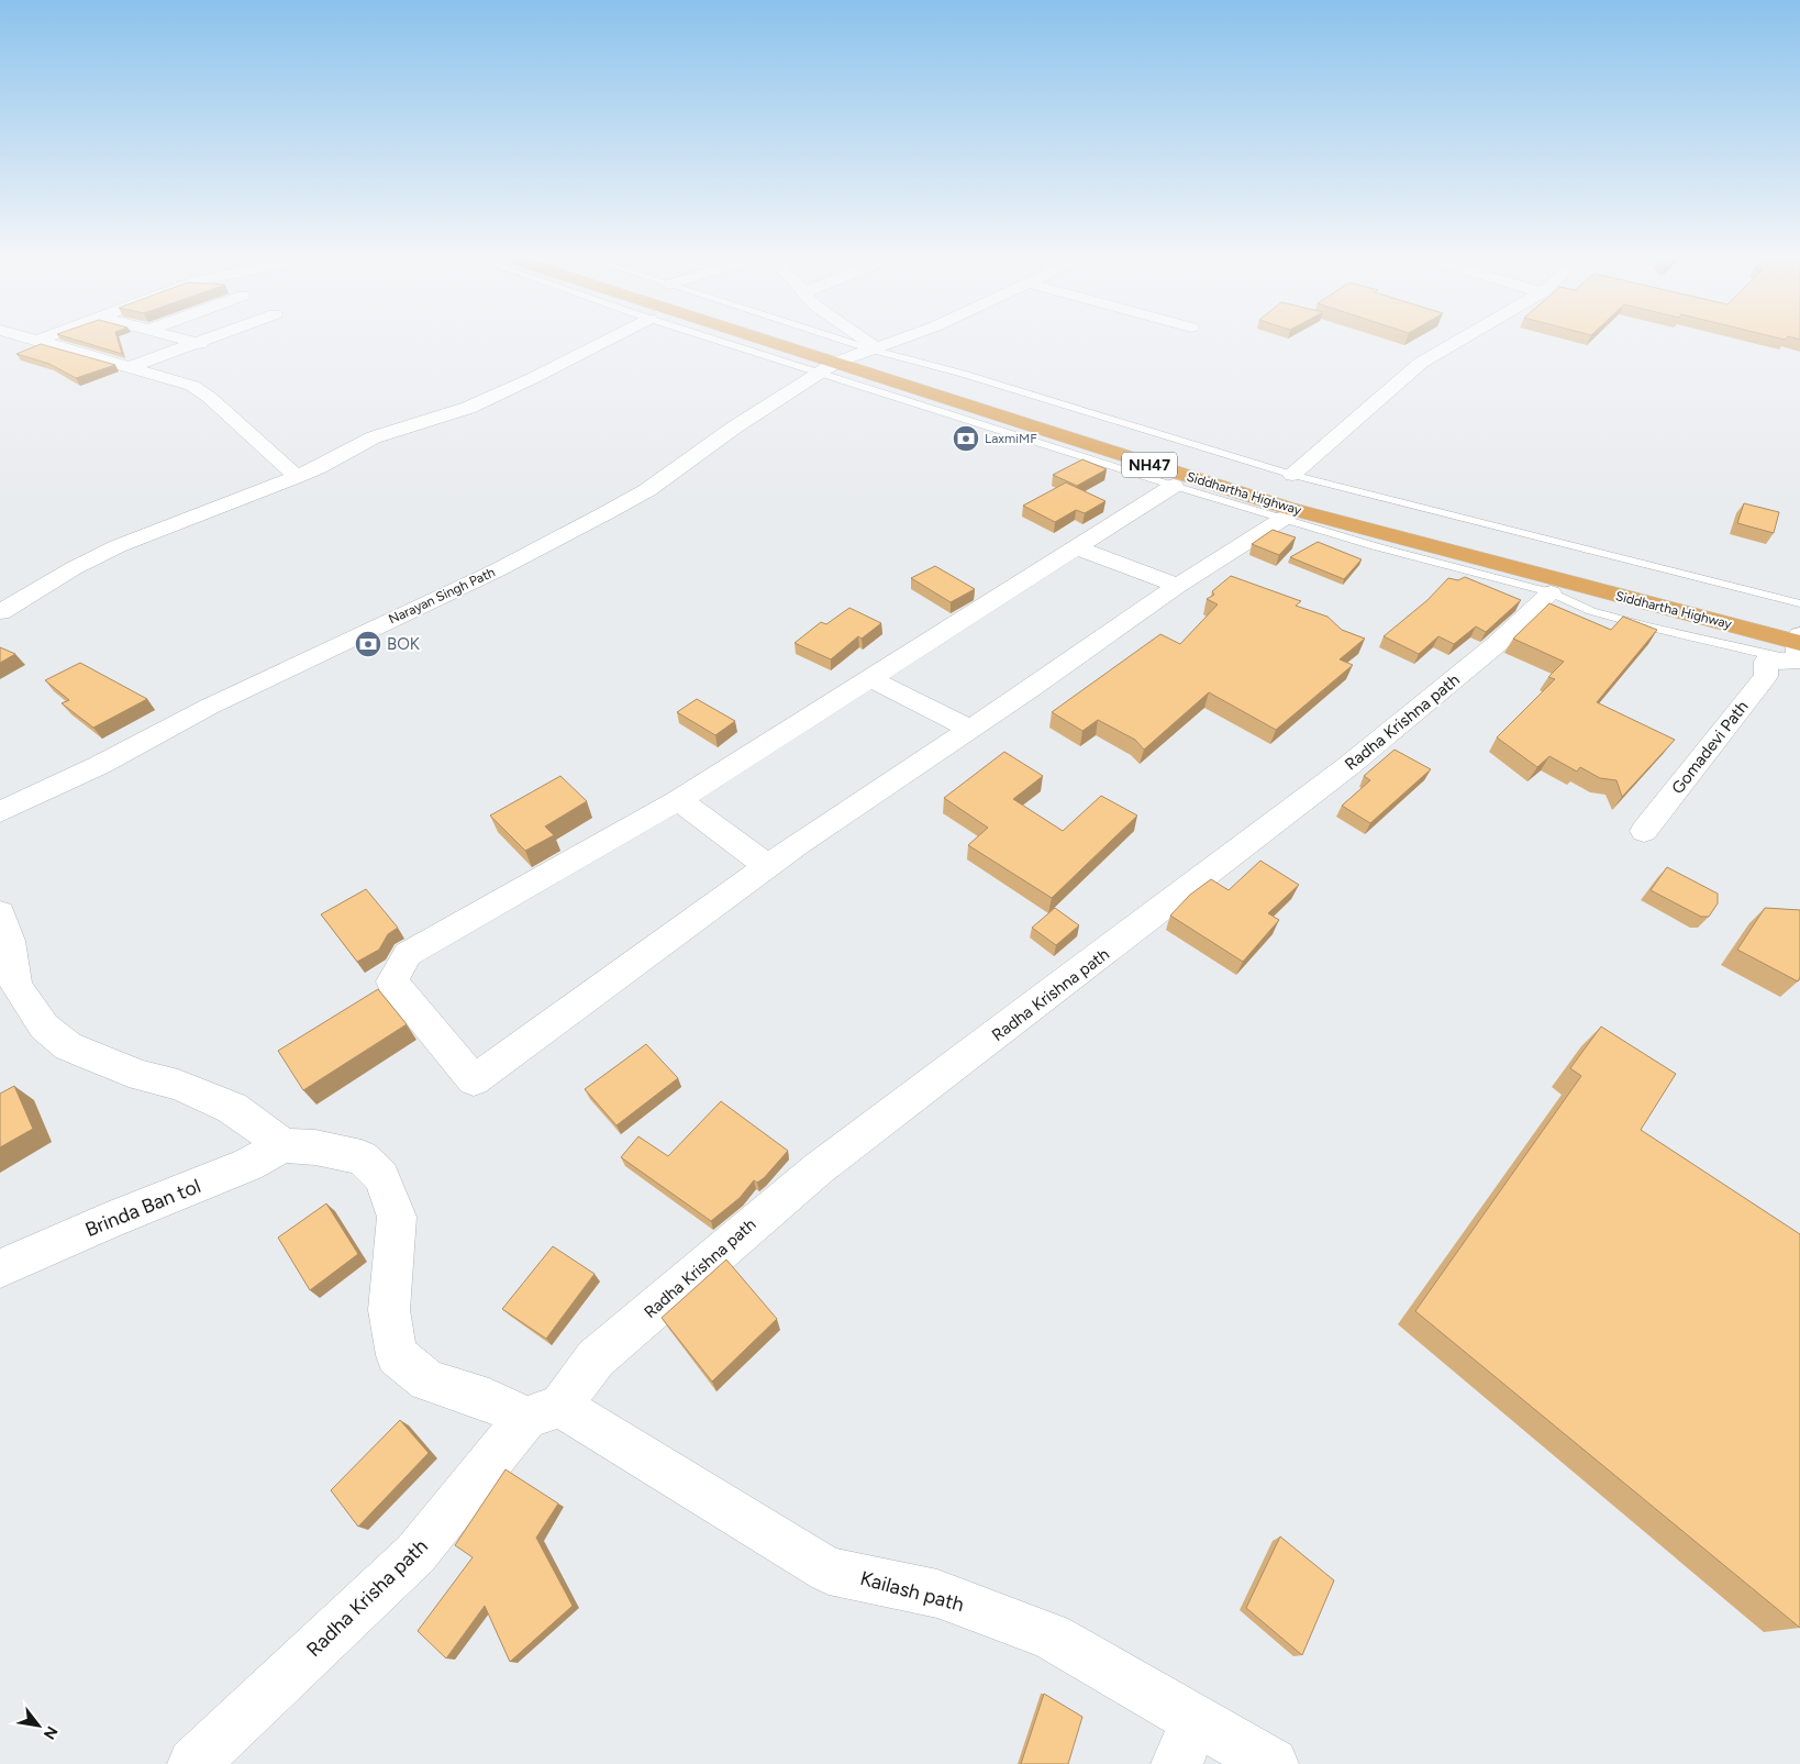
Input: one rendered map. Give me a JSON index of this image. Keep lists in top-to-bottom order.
{
  "streets": {
    "highway": ["NH47", "Siddhartha Highway"],
    "street": [
      "Narayan Singh Path",
      "Radha Krishna path",
      "Gomadevi Path",
      "Brinda Ban tol",
      "Kailash path",
      "Radha Krisha path"
    ]
  },
  "crossings": [
    ["Siddhartha Highway", "Narayan Singh Path"],
    ["Siddhartha Highway", "Gomadevi Path"],
    ["Radha Krishna path", "Kailash path"],
    ["Radha Krishna path", "Radha Krisha path"],
    ["Brinda Ban tol", "Kailash path"],
    ["Kailash path", "Radha Krisha path"]
  ],
  "places": {
    "bank": ["LaxmiMF", "BOK"]
  },
  "north": "bottom right"
}
